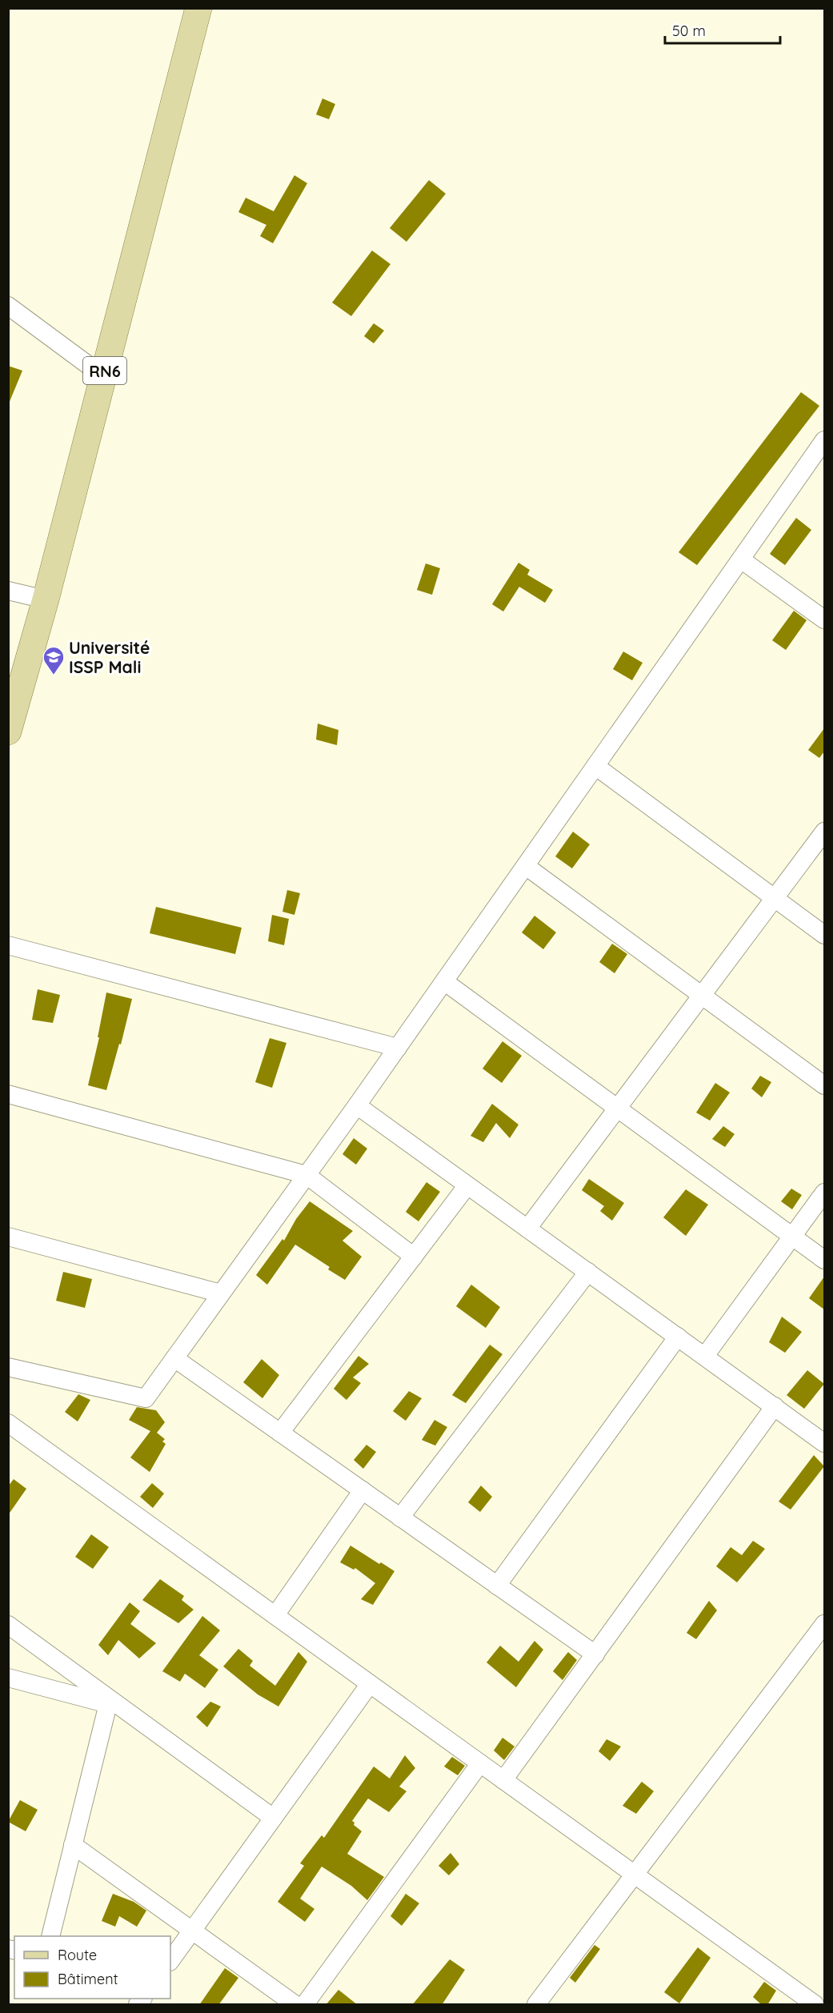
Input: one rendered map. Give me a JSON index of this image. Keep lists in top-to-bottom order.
{
  "streets": {
    "main road": ["RN6"]
  },
  "places": {
    "school or university": ["Université ISSP Mali"]
  },
  "legend": ["Route", "Bâtiment"],
  "scale_bar": "50 m"
}
